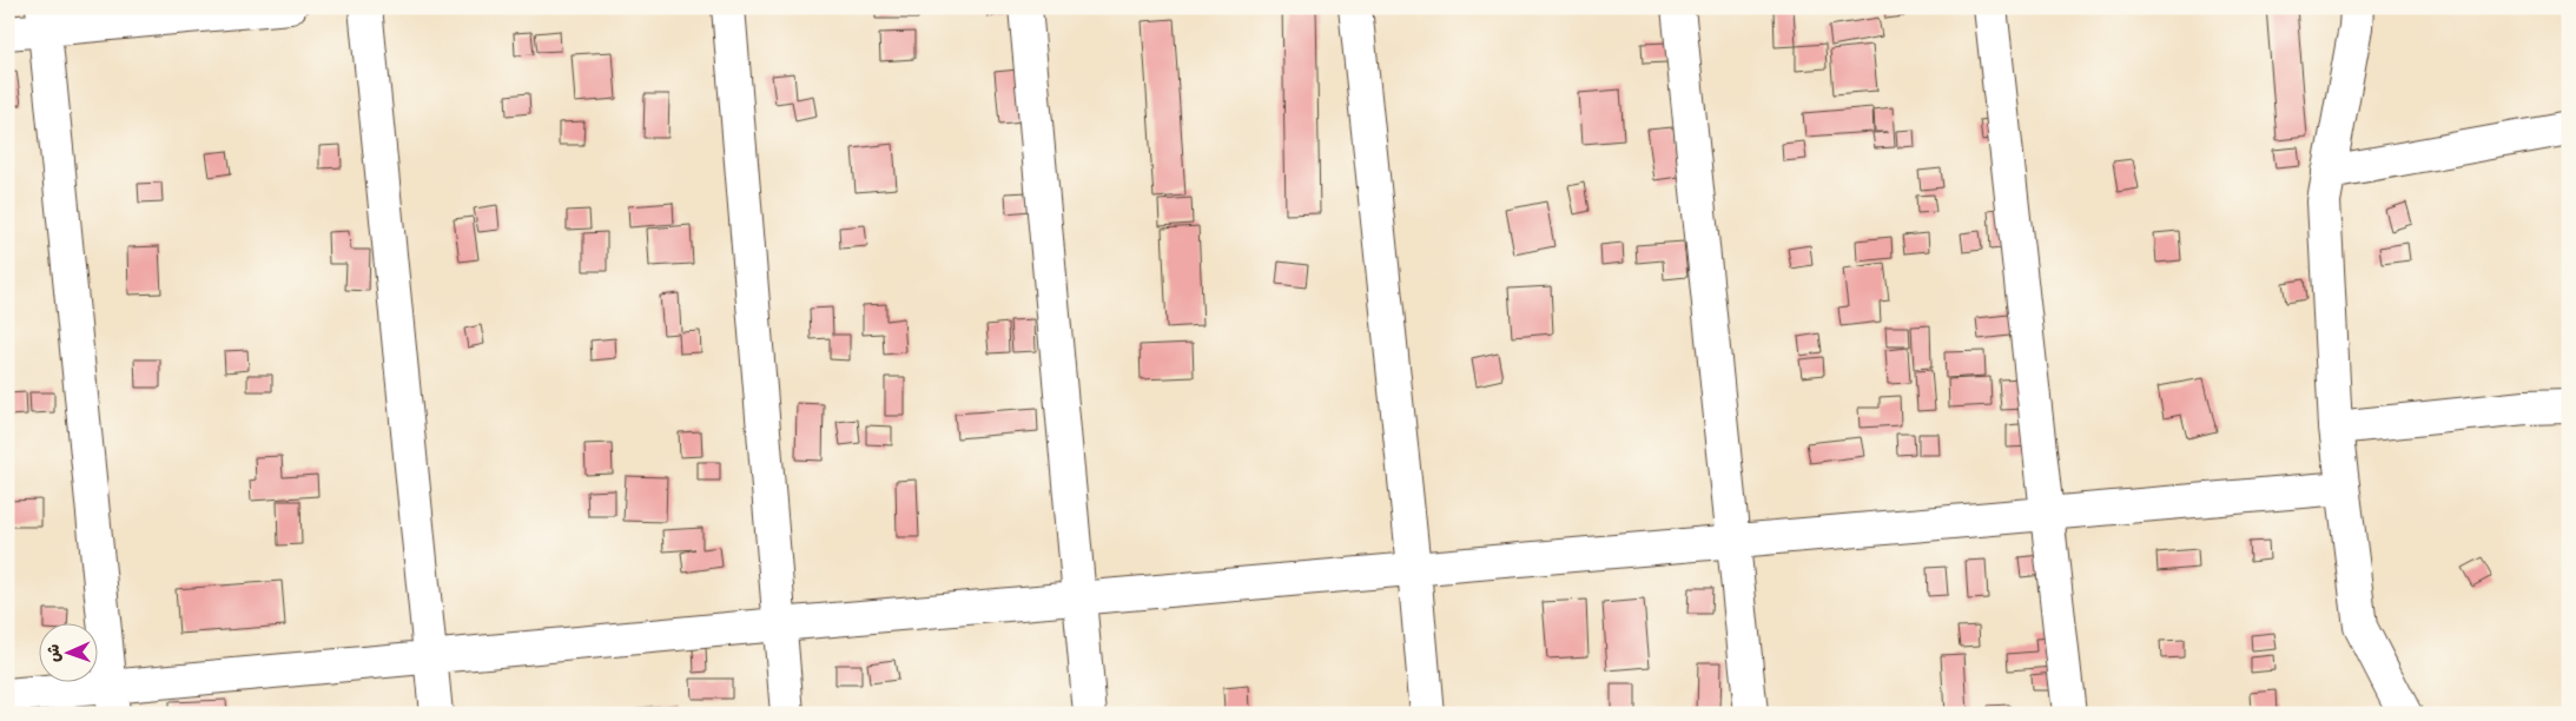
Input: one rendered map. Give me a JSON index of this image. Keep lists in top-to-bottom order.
{
  "north": "left"
}
